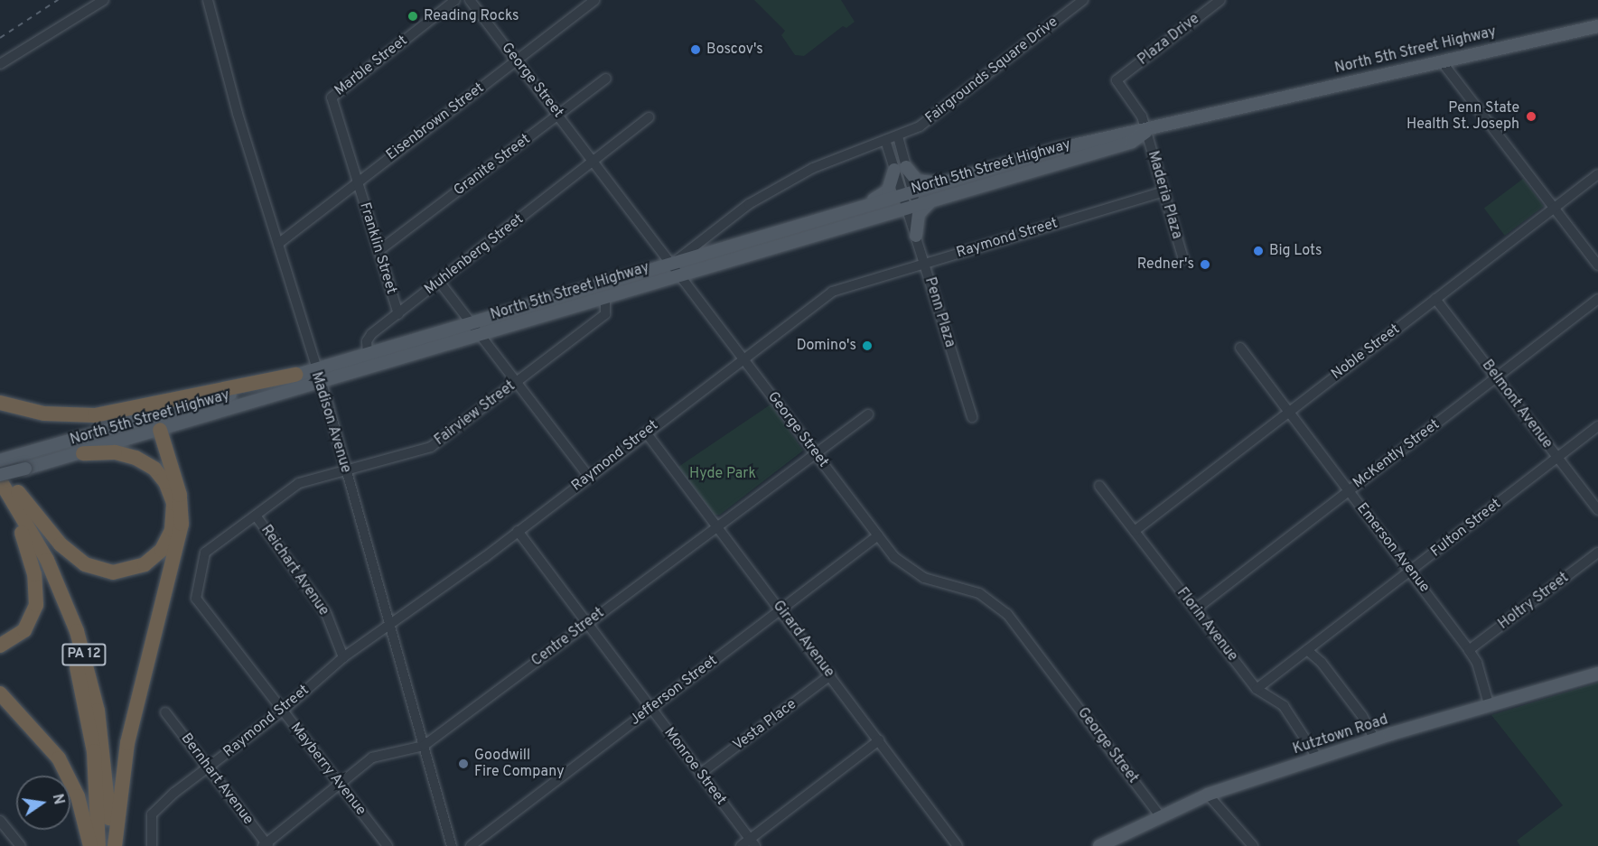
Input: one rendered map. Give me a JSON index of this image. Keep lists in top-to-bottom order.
{
  "streets": {
    "highway": ["PA 12"],
    "main road": ["North 5th Street Highway", "Kutztown Road"],
    "street": [
      "Plaza Drive",
      "Marble Street",
      "Fairgrounds Square Drive",
      "George Street",
      "Eisenbrown Street",
      "Granite Street",
      "Maderia Plaza",
      "Raymond Street",
      "Franklin Street",
      "Muhlenberg Street",
      "Penn Plaza",
      "Noble Street",
      "Belmont Avenue",
      "Fairview Street",
      "Madison Avenue",
      "McKently Street",
      "Fulton Street",
      "Emerson Avenue",
      "Reichart Avenue",
      "Holtry Street",
      "Florin Avenue",
      "Centre Street",
      "Girard Avenue",
      "Jefferson Street",
      "Vesta Place",
      "Monroe Street",
      "Mayberry Avenue",
      "Bernhart Avenue"
    ]
  },
  "crossings": [
    ["Plaza Drive", "Maderia Plaza"],
    ["North 5th Street Highway", "Fairgrounds Square Drive"],
    ["North 5th Street Highway", "George Street"],
    ["North 5th Street Highway", "Maderia Plaza"],
    ["North 5th Street Highway", "Muhlenberg Street"],
    ["North 5th Street Highway", "Penn Plaza"],
    ["North 5th Street Highway", "Fairview Street"],
    ["North 5th Street Highway", "Madison Avenue"],
    ["Marble Street", "Eisenbrown Street"],
    ["Marble Street", "Franklin Street"],
    ["Fairgrounds Square Drive", "George Street"],
    ["George Street", "Eisenbrown Street"],
    ["George Street", "Granite Street"],
    ["George Street", "Raymond Street"],
    ["George Street", "Muhlenberg Street"],
    ["George Street", "Centre Street"],
    ["George Street", "Jefferson Street"],
    ["George Street", "Kutztown Road"],
    ["Eisenbrown Street", "Franklin Street"],
    ["Eisenbrown Street", "Madison Avenue"],
    ["Granite Street", "Franklin Street"],
    ["Maderia Plaza", "Raymond Street"],
    ["Raymond Street", "Penn Plaza"],
    ["Raymond Street", "Madison Avenue"],
    ["Raymond Street", "Reichart Avenue"],
    ["Raymond Street", "Girard Avenue"],
    ["Raymond Street", "Monroe Street"],
    ["Raymond Street", "Mayberry Avenue"],
    ["Raymond Street", "Bernhart Avenue"],
    ["Franklin Street", "Muhlenberg Street"],
    ["Noble Street", "Belmont Avenue"],
    ["Noble Street", "Emerson Avenue"],
    ["Noble Street", "Florin Avenue"],
    ["Belmont Avenue", "McKently Street"],
    ["Belmont Avenue", "Fulton Street"],
    ["Fairview Street", "Madison Avenue"],
    ["Fairview Street", "Reichart Avenue"],
    ["Fairview Street", "Mayberry Avenue"],
    ["Madison Avenue", "Centre Street"],
    ["McKently Street", "Emerson Avenue"],
    ["McKently Street", "Florin Avenue"],
    ["Fulton Street", "Emerson Avenue"],
    ["Fulton Street", "Florin Avenue"],
    ["Emerson Avenue", "Holtry Street"],
    ["Emerson Avenue", "Kutztown Road"],
    ["Florin Avenue", "Kutztown Road"],
    ["Centre Street", "Girard Avenue"],
    ["Centre Street", "Monroe Street"],
    ["Centre Street", "Mayberry Avenue"],
    ["Centre Street", "Bernhart Avenue"],
    ["Girard Avenue", "Jefferson Street"],
    ["Girard Avenue", "Vesta Place"],
    ["Jefferson Street", "Monroe Street"],
    ["Vesta Place", "Monroe Street"]
  ],
  "parks": ["Hyde Park"],
  "places": [
    "Reading Rocks",
    "Boscov's",
    "Penn State Health St. Joseph",
    "Big Lots",
    "Redner's",
    "Domino's",
    "Goodwill Fire Company"
  ],
  "north": "right"
}
